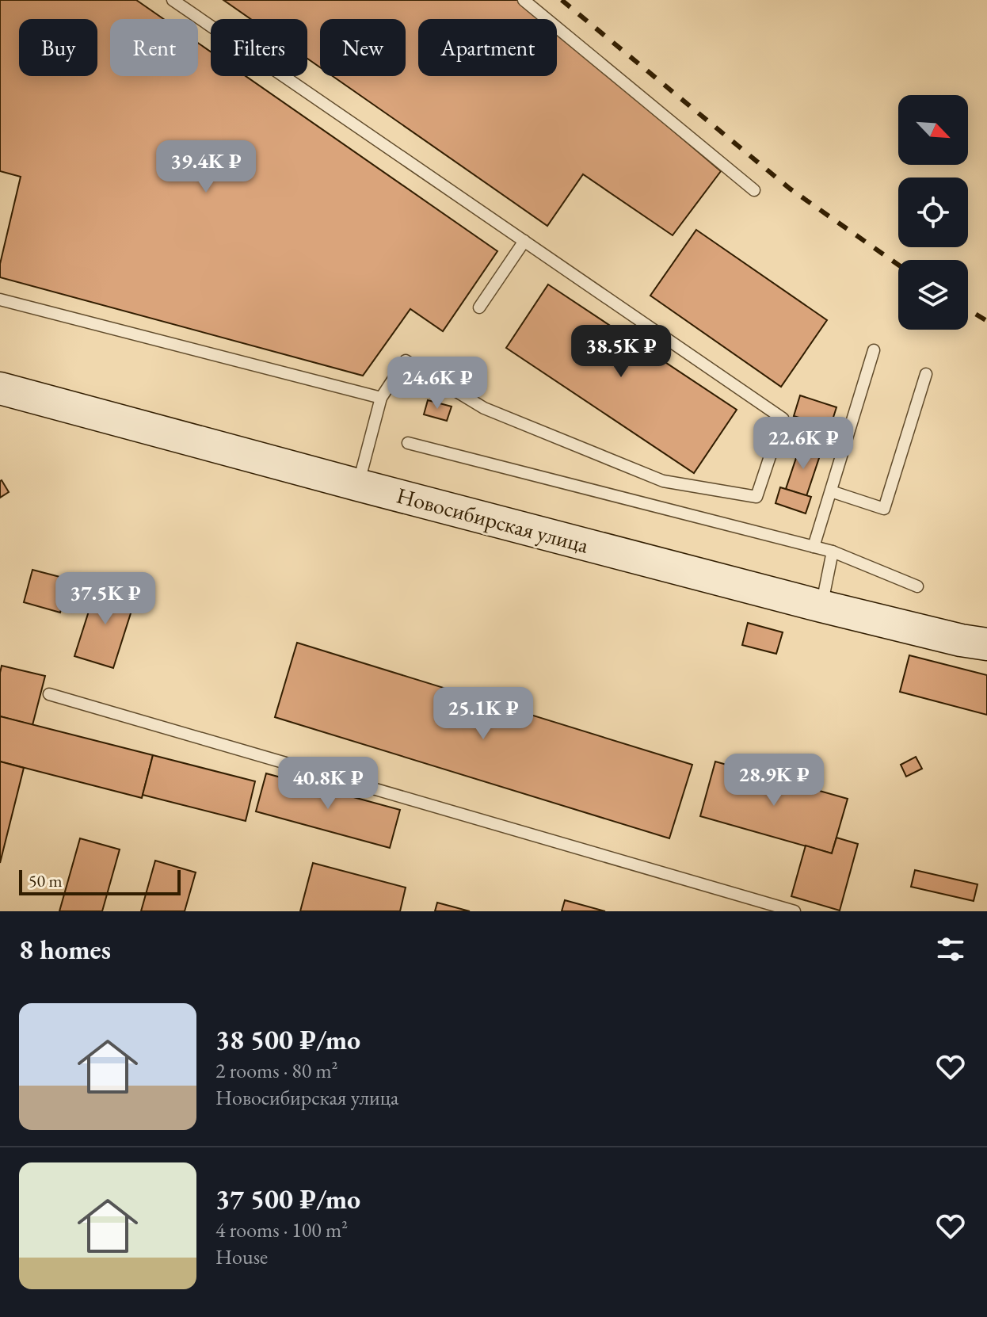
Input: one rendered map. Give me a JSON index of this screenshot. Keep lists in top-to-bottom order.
{
  "streets": {
    "main road": ["Новосибирская улица"]
  },
  "scale_bar": "50 m",
  "north": "bottom right",
  "page": {
    "chip": [
      "Buy",
      "Rent",
      "Filters",
      "New",
      "Apartment"
    ],
    "price": [
      "39.4K ₽",
      "38.5K ₽",
      "24.6K ₽",
      "22.6K ₽",
      "37.5K ₽",
      "25.1K ₽",
      "28.9K ₽",
      "40.8K ₽"
    ],
    "scale": "50 m",
    "heading": "8 homes",
    "list": [
      {
        "name": "38 500 ₽/mo",
        "note": "2 rooms · 80 m² · Новосибирская улица"
      },
      {
        "name": "37 500 ₽/mo",
        "note": "4 rooms · 100 m² · House"
      }
    ]
  }
}
